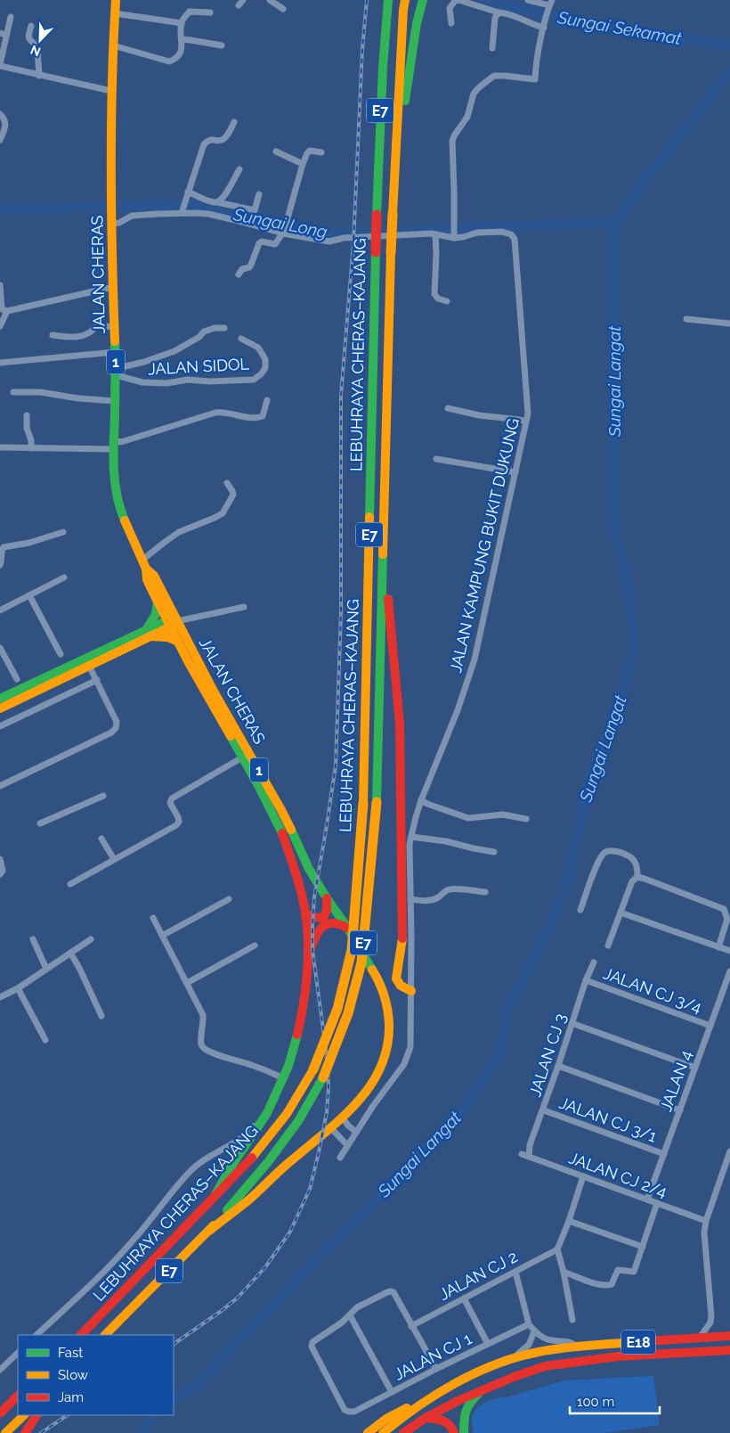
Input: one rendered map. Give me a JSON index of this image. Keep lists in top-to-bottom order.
{
  "streets": {
    "main road": [
      "E7",
      "JALAN CHERAS",
      "LEBUHRAYA CHERAS–KAJANG",
      "1",
      "E18"
    ],
    "street": [
      "JALAN SIDOL",
      "JALAN KAMPUNG BUKIT DUKUNG",
      "JALAN CJ 3/4",
      "JALAN CJ 3",
      "JALAN 4",
      "JALAN CJ 3/1",
      "JALAN CJ 2/4",
      "JALAN CJ 2",
      "JALAN CJ 1"
    ]
  },
  "crossings": [
    ["JALAN CHERAS", "JALAN SIDOL"],
    ["JALAN CJ 3/4", "JALAN CJ 3"],
    ["JALAN CJ 3/4", "JALAN 4"],
    ["JALAN CJ 3", "JALAN CJ 3/1"],
    ["JALAN CJ 3", "JALAN CJ 2/4"],
    ["JALAN 4", "JALAN CJ 3/1"],
    ["JALAN 4", "JALAN CJ 2/4"]
  ],
  "water": ["Sungai Sekamat", "Sungai Long", "Sungai Langat"],
  "legend": ["Fast", "Slow", "Jam"],
  "scale_bar": "100 m",
  "north": "bottom left"
}
